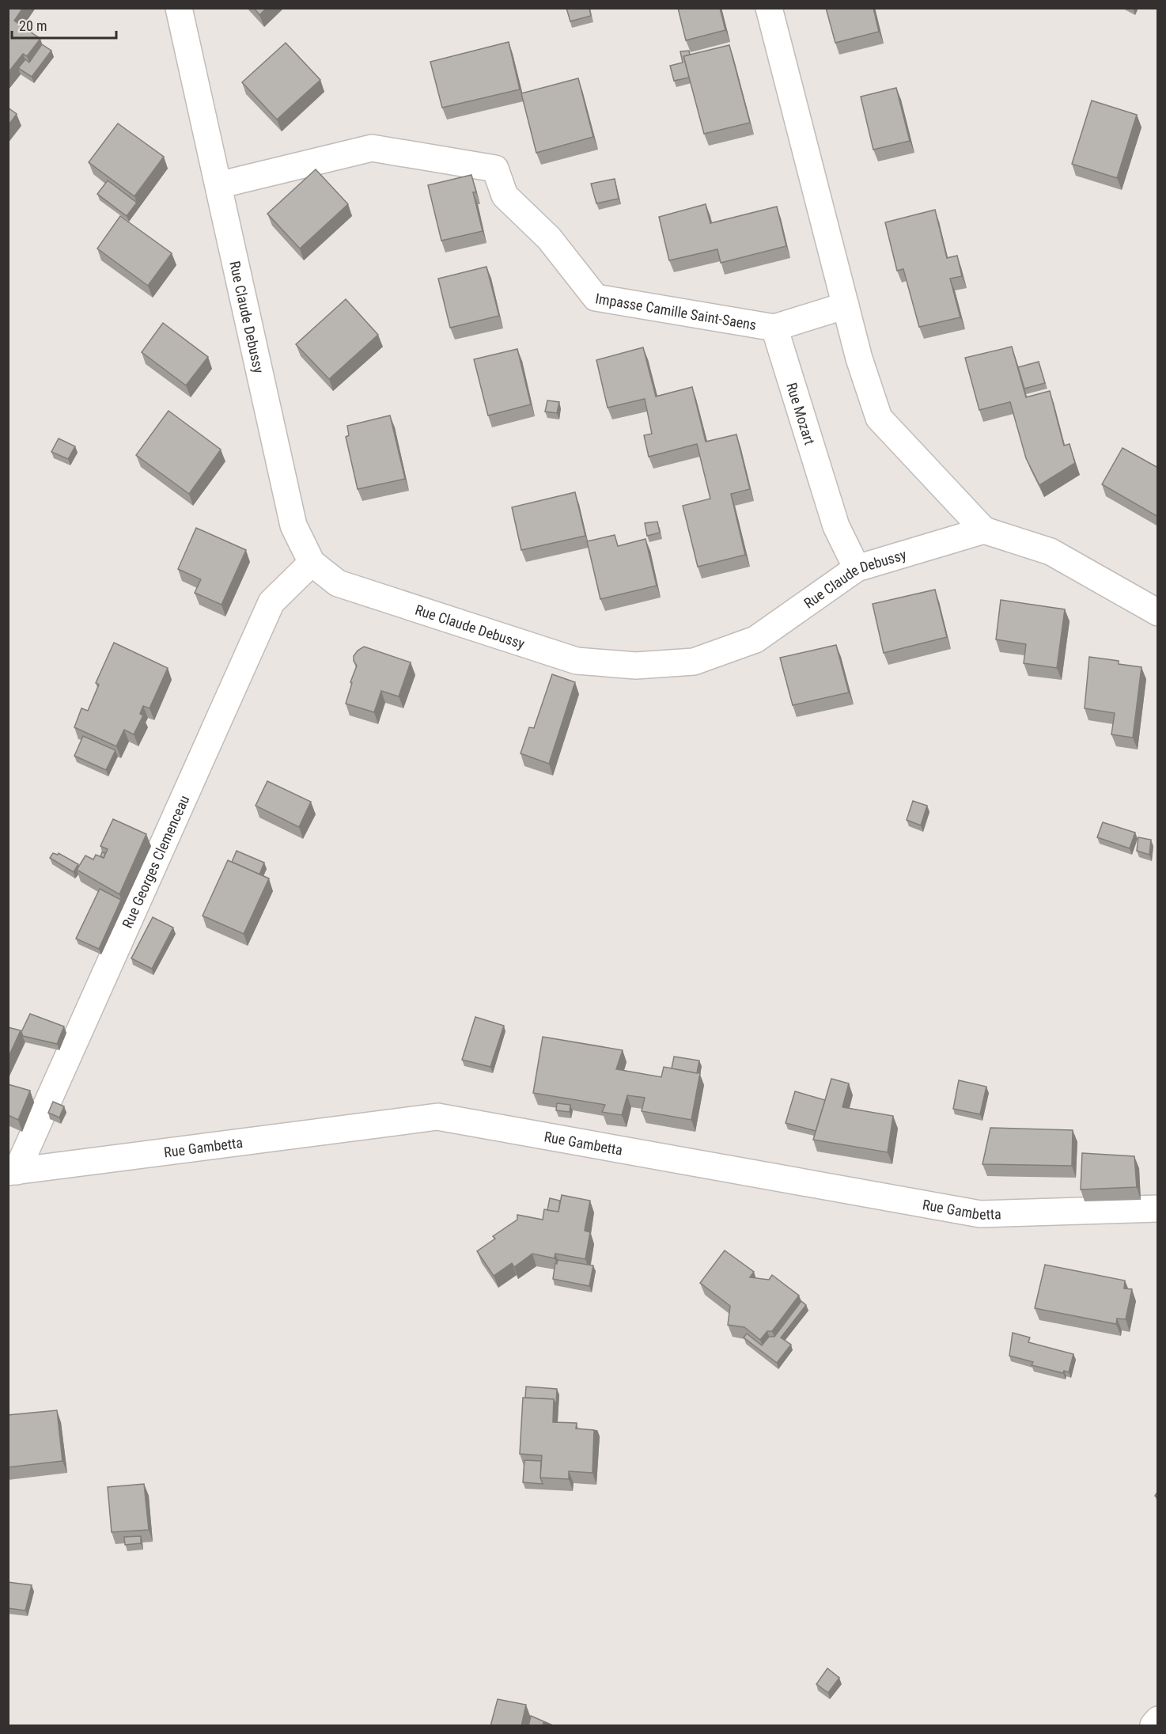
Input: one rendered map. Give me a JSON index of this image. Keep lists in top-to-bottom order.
{
  "streets": {
    "street": [
      "Impasse Camille Saint-Saens",
      "Rue Claude Debussy",
      "Rue Mozart",
      "Rue Georges Clemenceau",
      "Rue Gambetta"
    ]
  },
  "crossings": [
    ["Impasse Camille Saint-Saens", "Rue Claude Debussy"],
    ["Impasse Camille Saint-Saens", "Rue Mozart"],
    ["Rue Claude Debussy", "Rue Mozart"],
    ["Rue Claude Debussy", "Rue Georges Clemenceau"],
    ["Rue Georges Clemenceau", "Rue Gambetta"]
  ],
  "scale_bar": "20 m"
}
